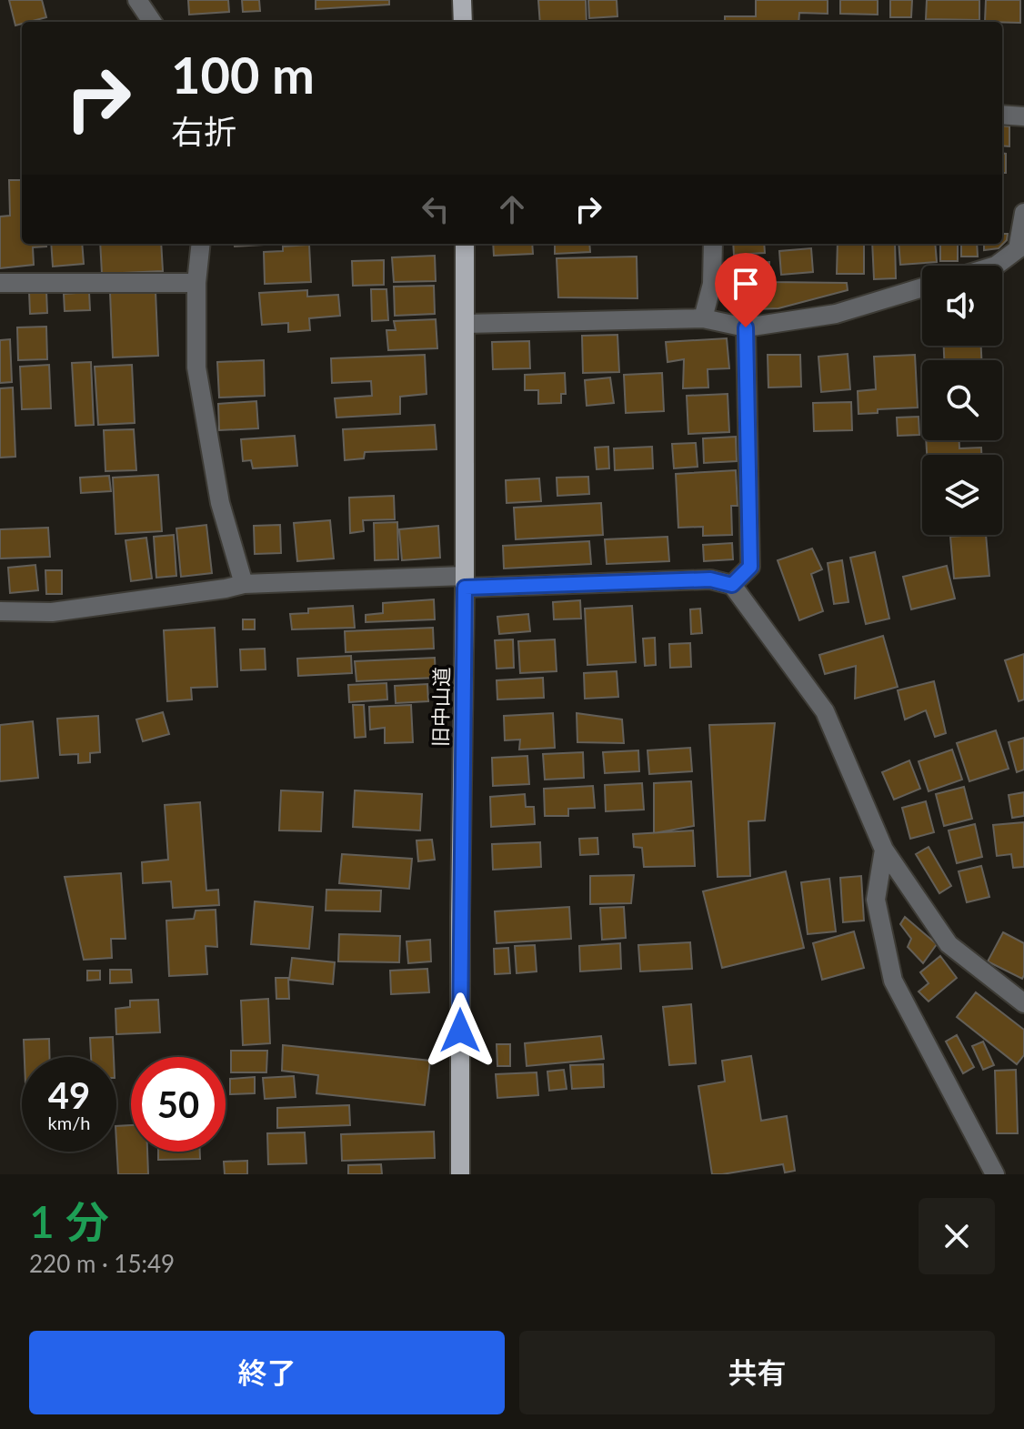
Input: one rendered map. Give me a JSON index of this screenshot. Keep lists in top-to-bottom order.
{
  "streets": {
    "main road": ["旧中山道"]
  },
  "page": {
    "turn": ["100 m", "右折"],
    "speed": "49 km/h",
    "limit": "50",
    "heading": ["1 分", "220 m · 15:49"],
    "buttons": ["終了", "共有"]
  }
}
